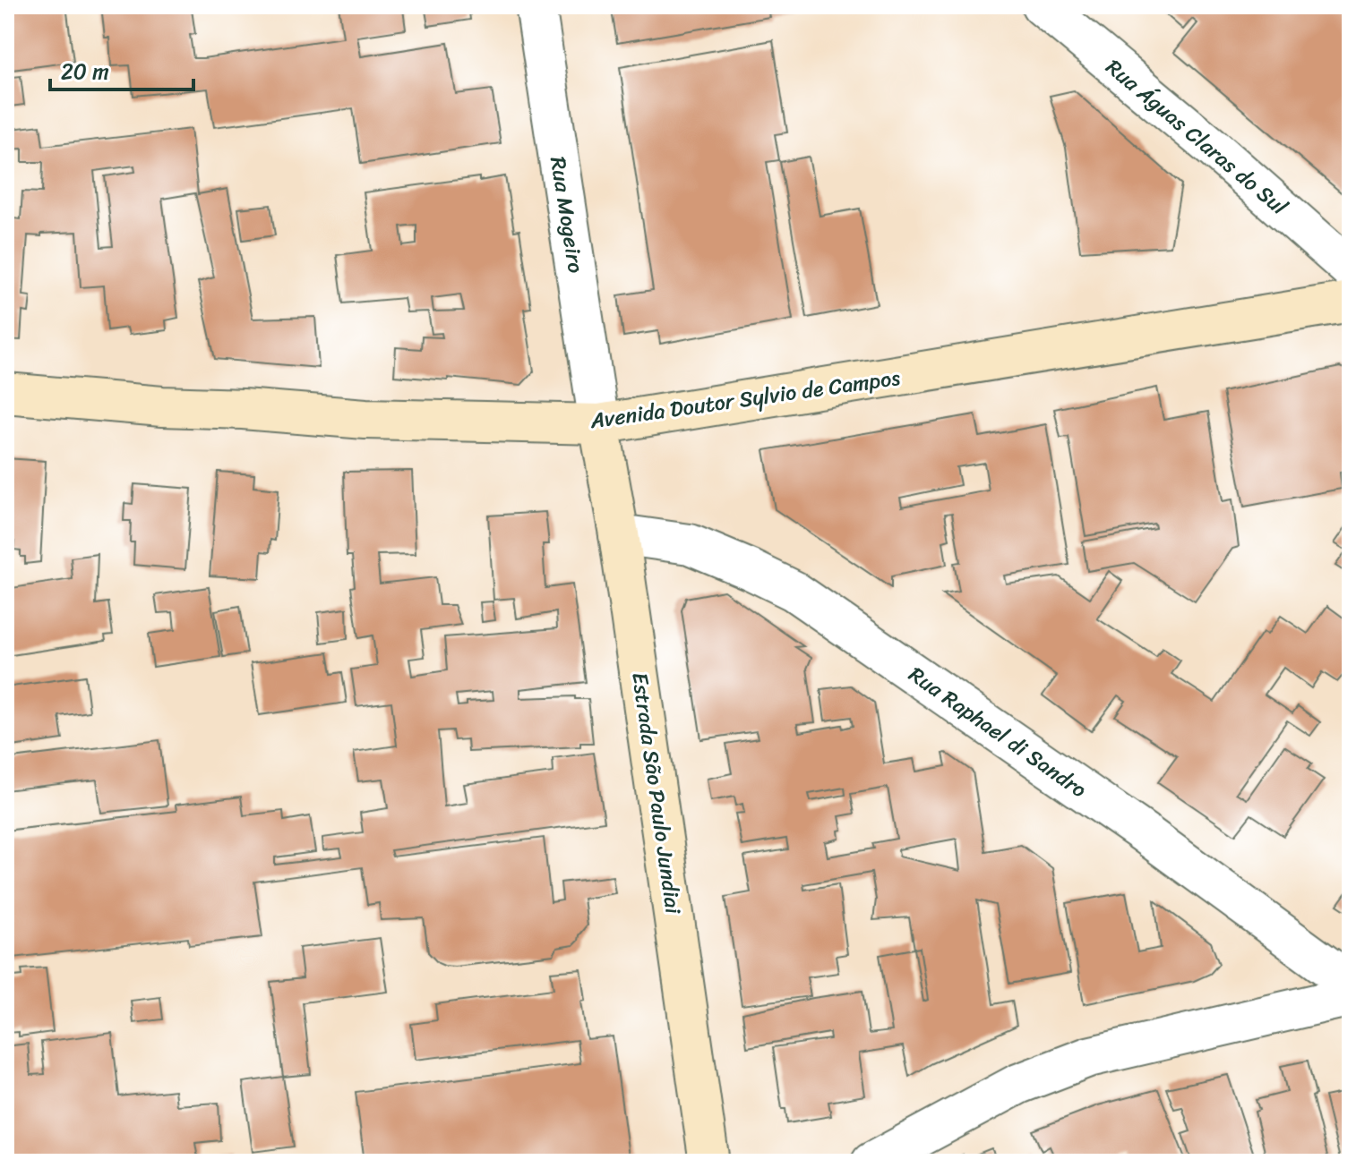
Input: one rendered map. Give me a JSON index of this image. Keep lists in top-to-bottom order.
{
  "streets": {
    "main road": ["Avenida Doutor Sylvio de Campos", "Estrada São Paulo Jundiai"],
    "street": ["Rua Águas Claras do Sul", "Rua Mogeiro", "Rua Raphael di Sandro"]
  },
  "crossings": [
    ["Rua Mogeiro", "Avenida Doutor Sylvio de Campos"],
    ["Rua Mogeiro", "Estrada São Paulo Jundiai"],
    ["Avenida Doutor Sylvio de Campos", "Estrada São Paulo Jundiai"],
    ["Rua Raphael di Sandro", "Estrada São Paulo Jundiai"]
  ],
  "scale_bar": "20 m"
}
